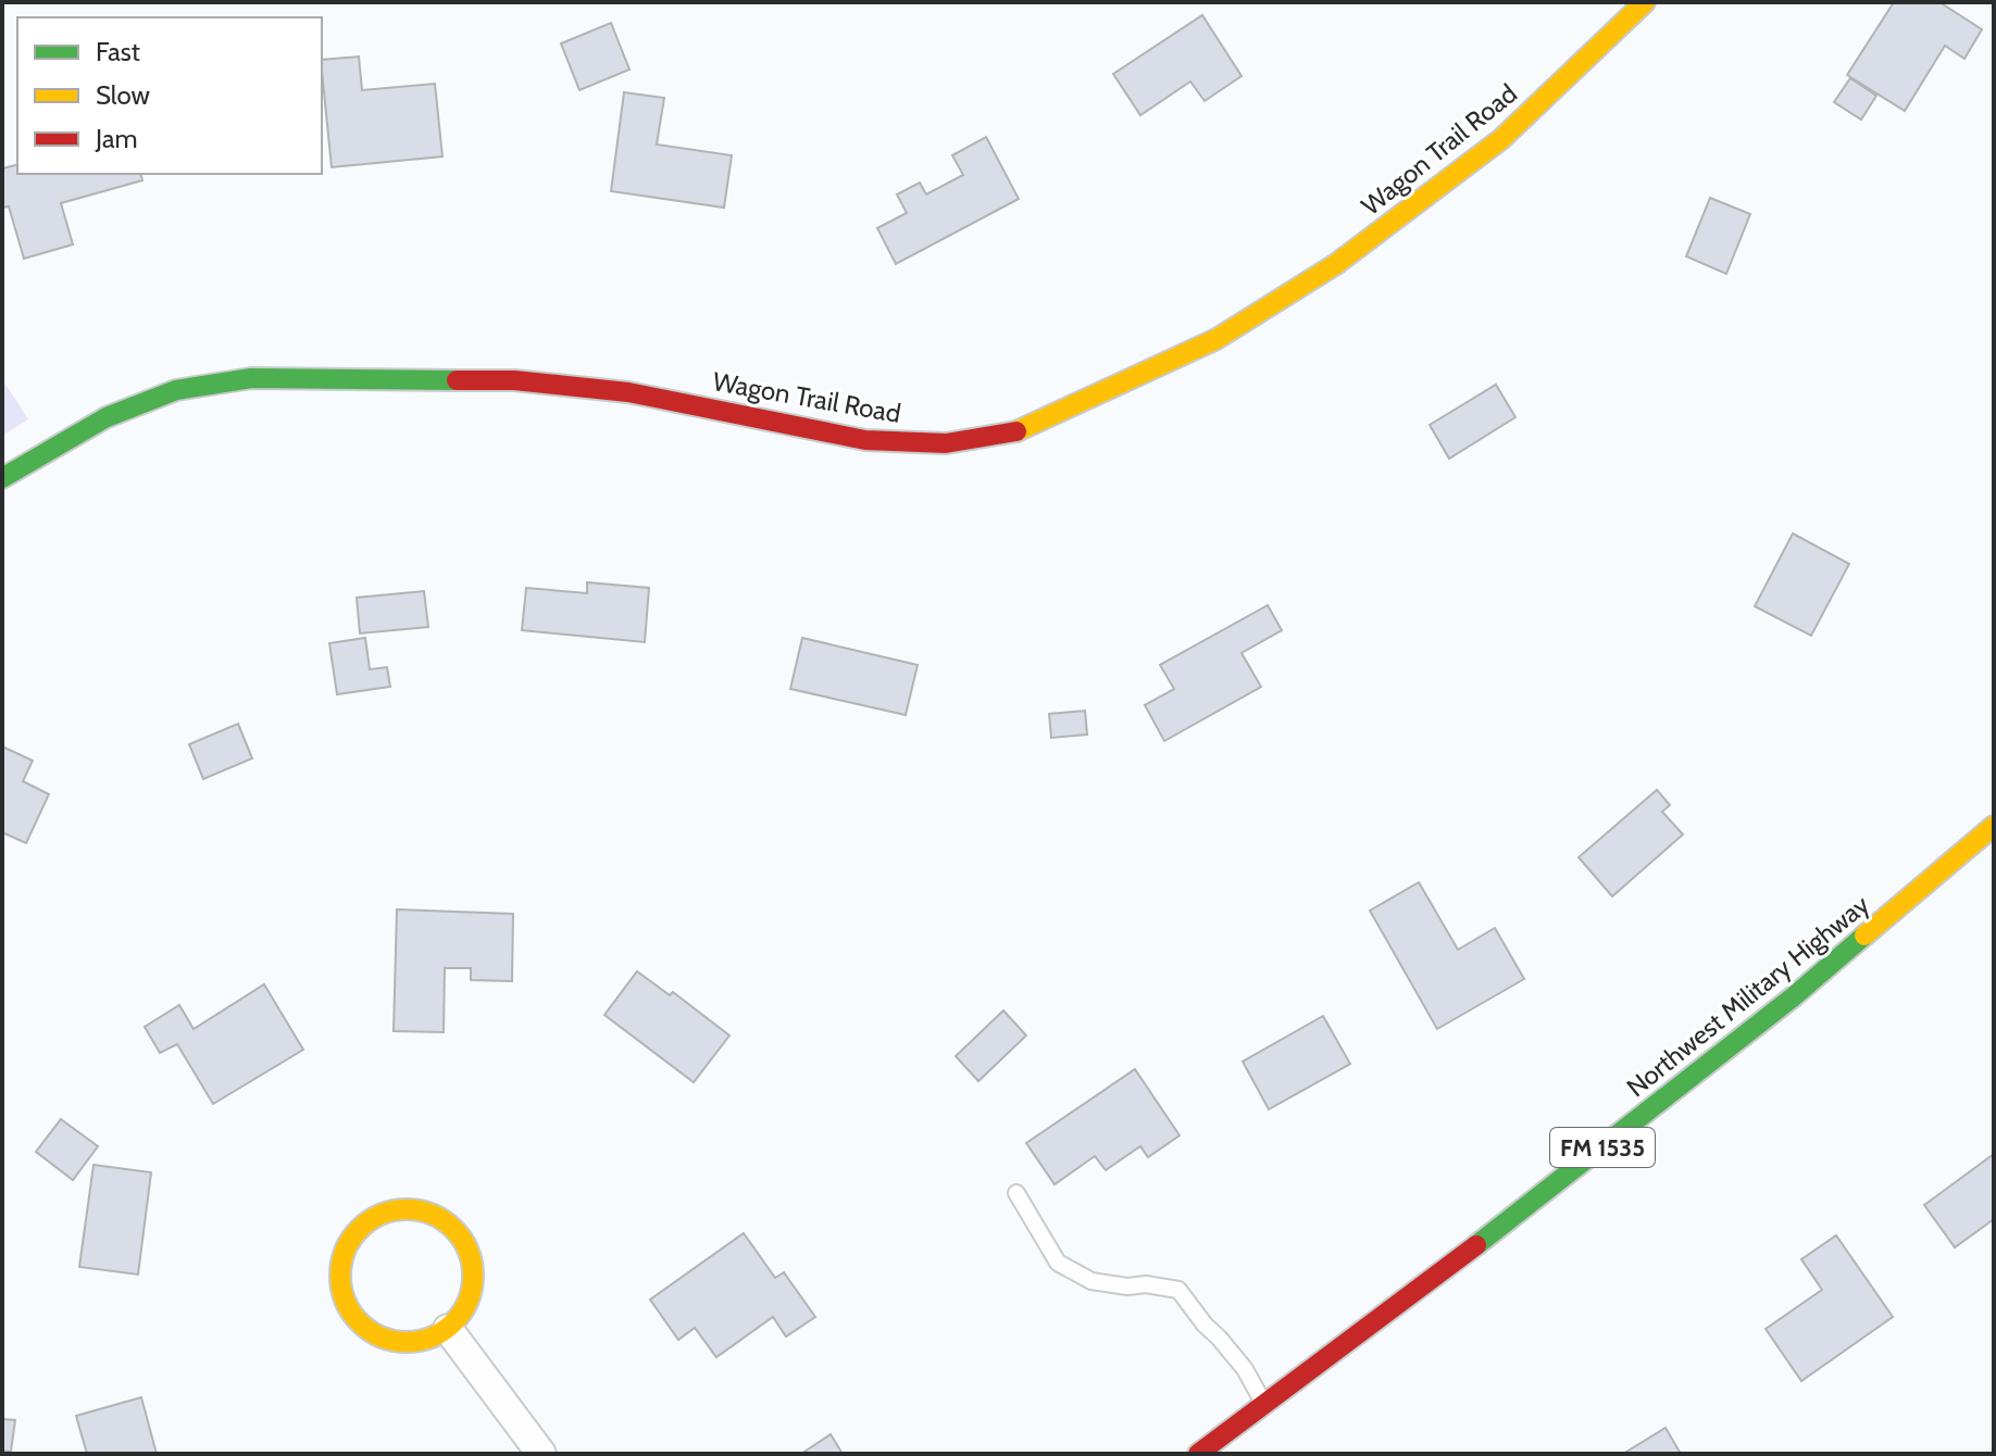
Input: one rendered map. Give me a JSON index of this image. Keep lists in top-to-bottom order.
{
  "streets": {
    "street": ["Wagon Trail Road", "Northwest Military Highway", "FM 1535"]
  },
  "legend": ["Fast", "Slow", "Jam"]
}
